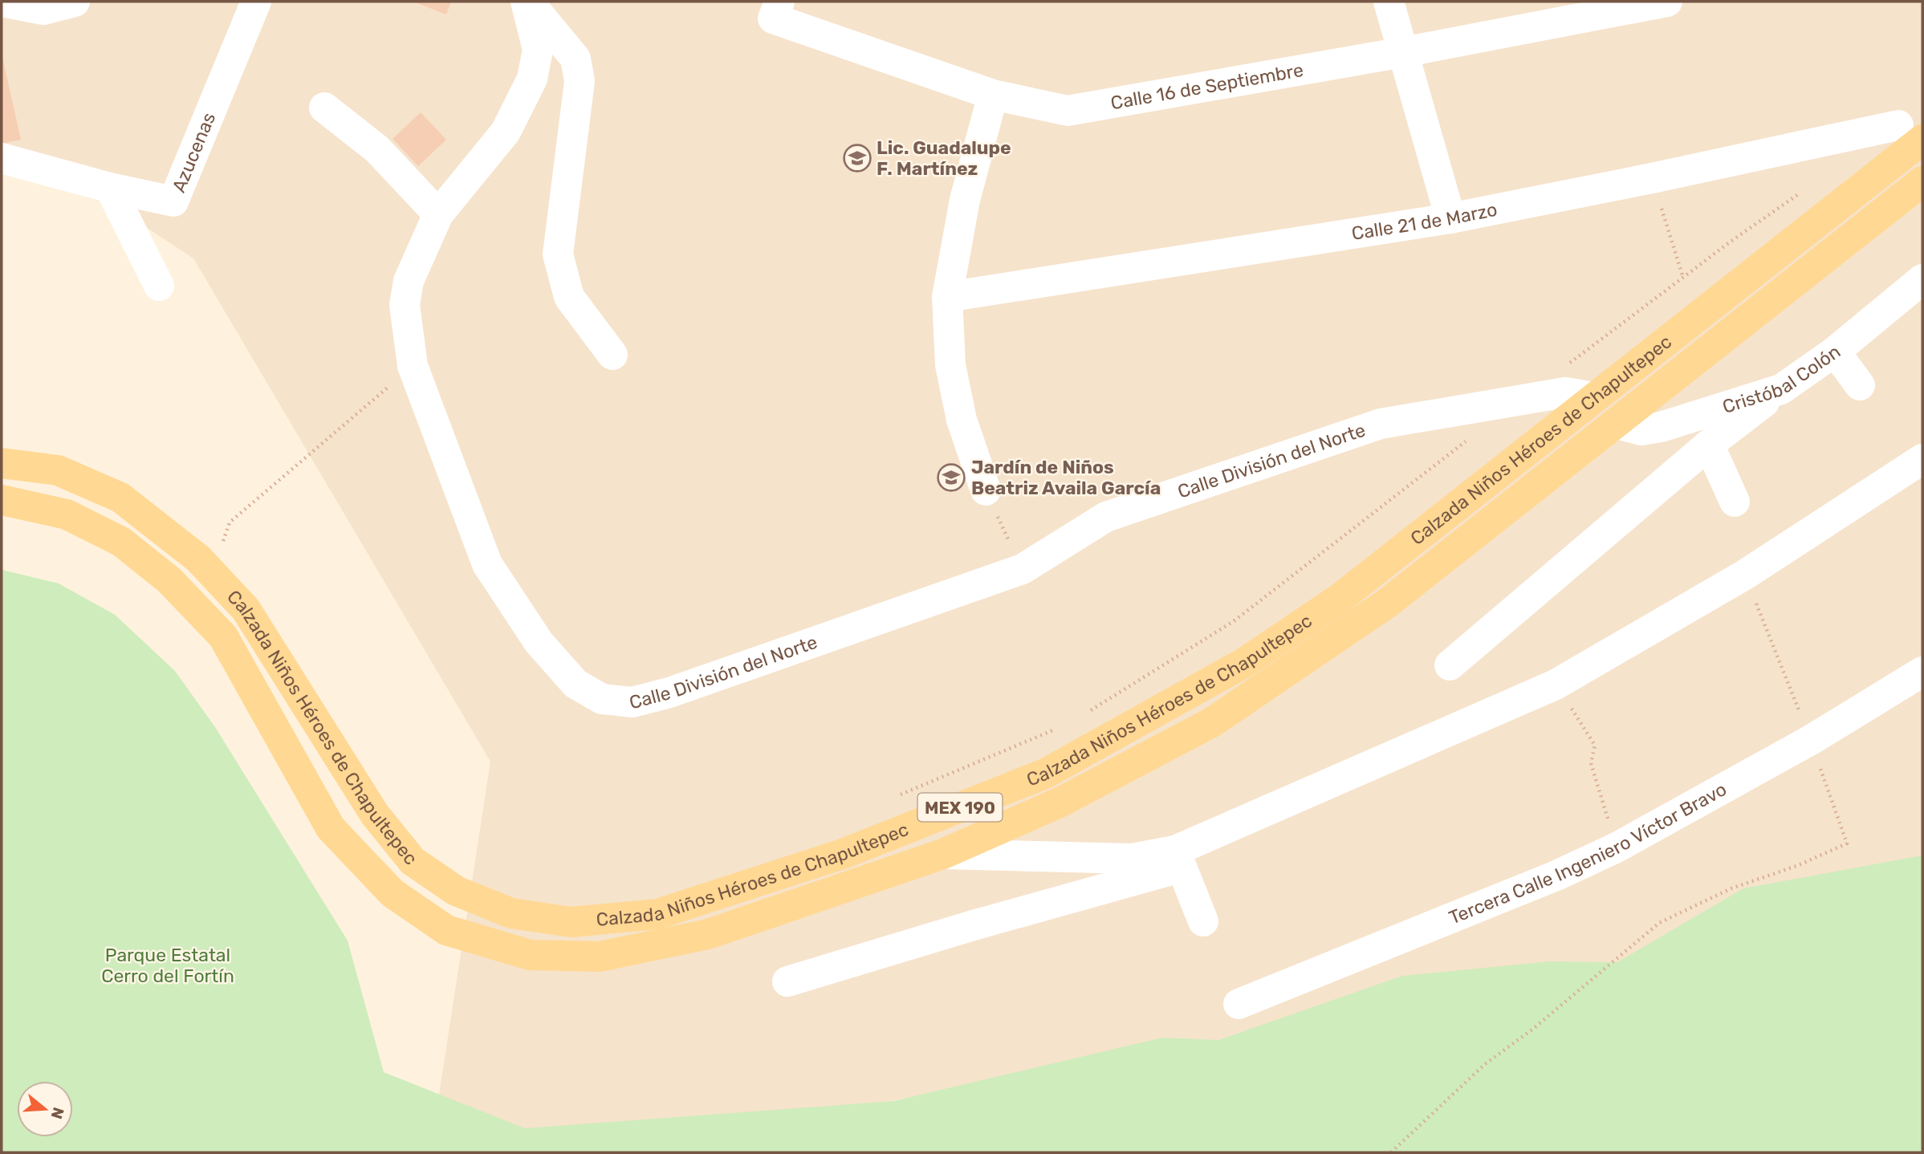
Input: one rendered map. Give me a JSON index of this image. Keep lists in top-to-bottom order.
{
  "streets": {
    "main road": ["Calzada Niños Héroes de Chapultepec", "MEX 190"],
    "street": [
      "Calle 16 de Septiembre",
      "Azucenas",
      "Calle 21 de Marzo",
      "Cristóbal Colón",
      "Calle División del Norte",
      "Tercera Calle Ingeniero Víctor Bravo"
    ]
  },
  "crossings": [
    ["Calle 21 de Marzo", "Calzada Niños Héroes de Chapultepec"],
    ["Cristóbal Colón", "Calzada Niños Héroes de Chapultepec"],
    ["Calzada Niños Héroes de Chapultepec", "Calle División del Norte"]
  ],
  "parks": ["Parque Estatal Cerro del Fortín"],
  "places": {
    "school or university": ["Lic. Guadalupe F. Martínez", "Jardín de Niños Beatriz Availa García"]
  },
  "north": "right"
}
